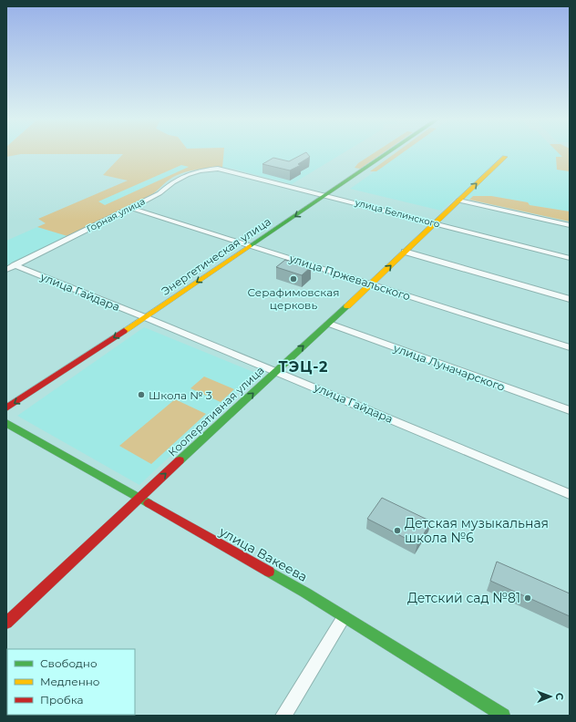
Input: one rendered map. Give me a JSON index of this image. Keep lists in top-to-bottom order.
{
  "streets": {
    "street": [
      "улица Белинского",
      "Горная улица",
      "Энергетическая улица",
      "улица Пржевальского",
      "улица Гайдара",
      "улица Луначарского",
      "Кооперативная улица",
      "улица Вакеева"
    ]
  },
  "crossings": [
    ["улица Белинского", "Горная улица"],
    ["улица Белинского", "Энергетическая улица"],
    ["улица Белинского", "Кооперативная улица"],
    ["Горная улица", "улица Пржевальского"],
    ["Горная улица", "улица Гайдара"],
    ["Энергетическая улица", "улица Пржевальского"],
    ["Энергетическая улица", "улица Гайдара"],
    ["улица Пржевальского", "Кооперативная улица"],
    ["улица Гайдара", "Кооперативная улица"],
    ["улица Луначарского", "Кооперативная улица"],
    ["Кооперативная улица", "улица Вакеева"]
  ],
  "one_way": ["Энергетическая улица", "Кооперативная улица"],
  "districts": ["ТЭЦ-2"],
  "places": [
    "Серафимовская церковь",
    "Школа № 3",
    "Детская музыкальная школа №6",
    "Детский сад №81"
  ],
  "legend": ["Свободно", "Медленно", "Пробка"],
  "north": "right"
}
